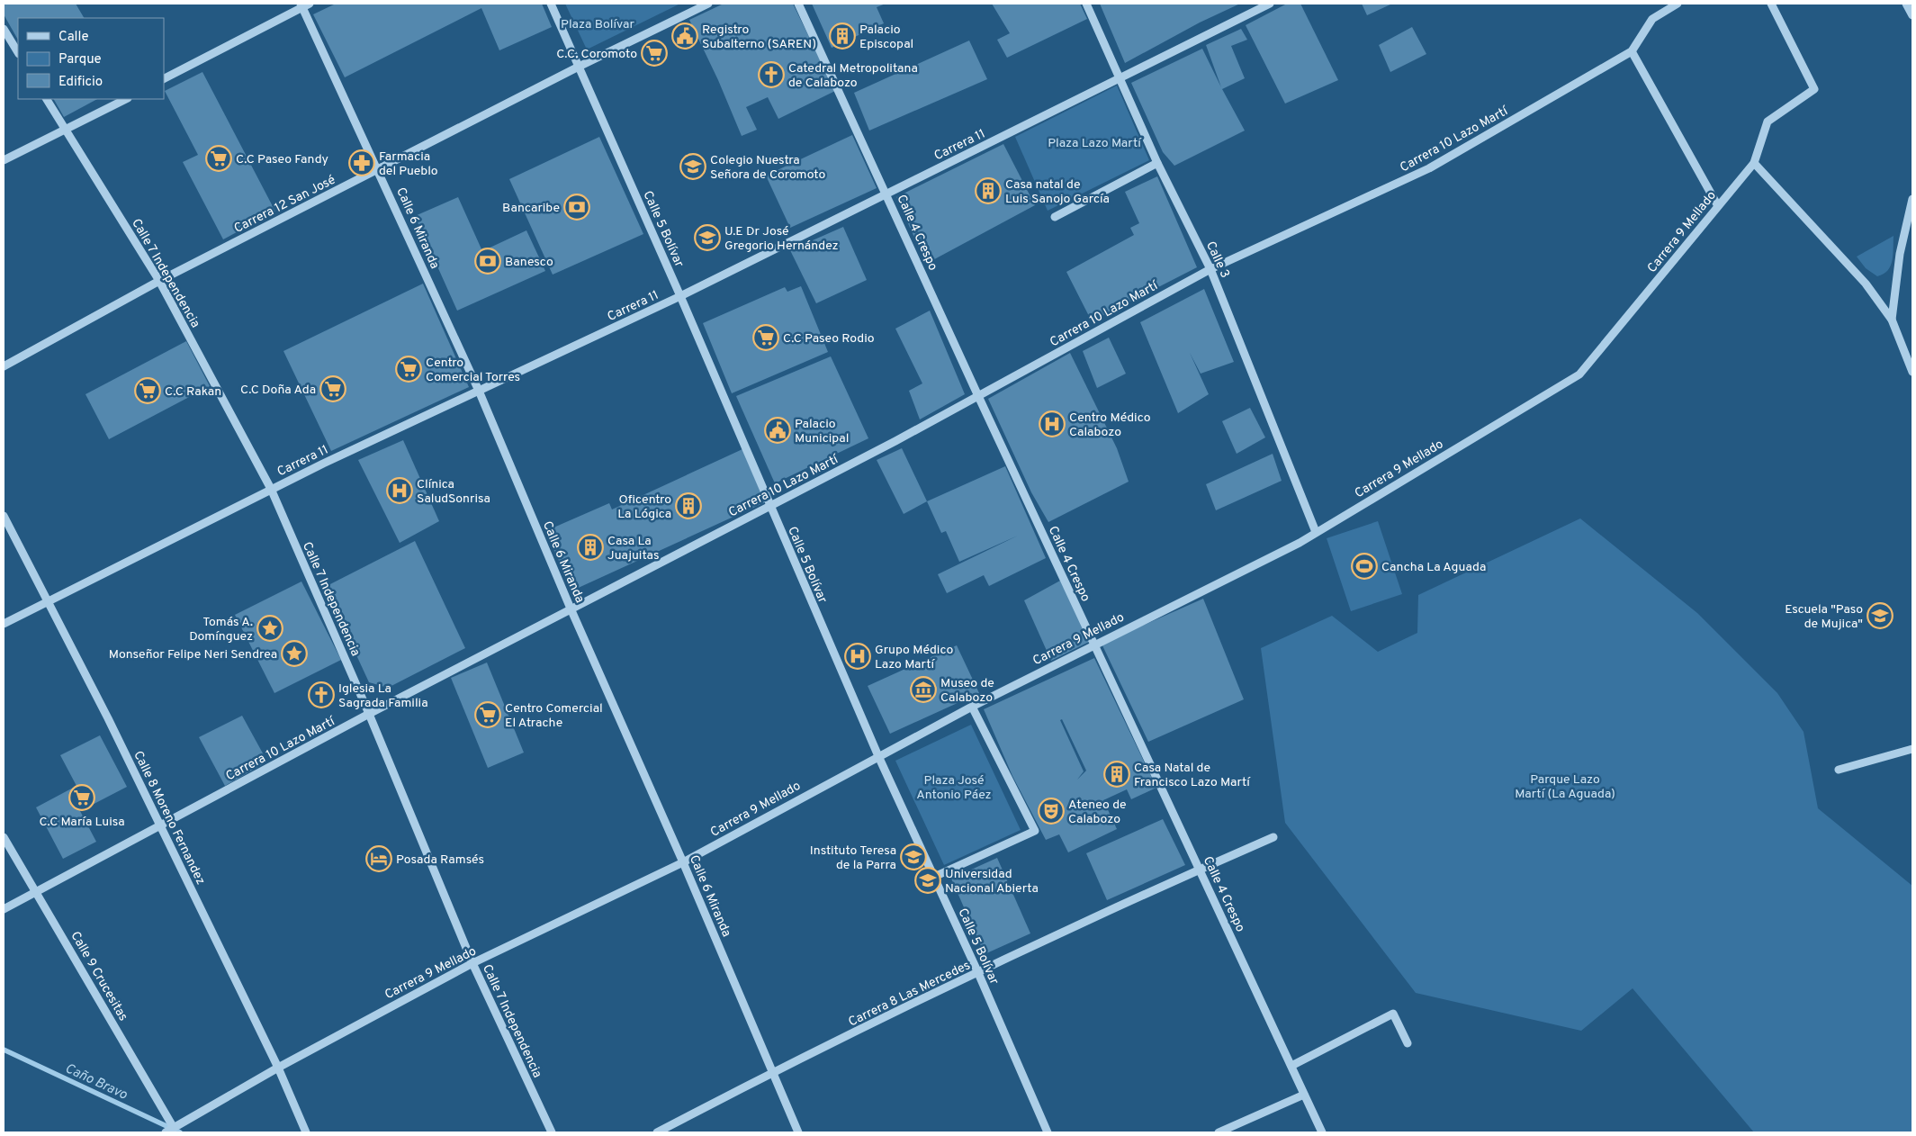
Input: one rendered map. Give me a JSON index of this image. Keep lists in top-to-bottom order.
{
  "streets": {
    "street": [
      "Carrera 10 Lazo Martí",
      "Carrera 11",
      "Carrera 12 San José",
      "Calle 6 Miranda",
      "Calle 5 Bolívar",
      "Carrera 9 Mellado",
      "Calle 4 Crespo",
      "Calle 3",
      "Calle 7 Independencia",
      "Calle 8 Moreno Fernandez",
      "Calle 9 Crucesitas",
      "Carrera 8 Las Mercedes"
    ]
  },
  "crossings": [
    ["Carrera 10 Lazo Martí", "Calle 6 Miranda"],
    ["Carrera 10 Lazo Martí", "Calle 5 Bolívar"],
    ["Carrera 10 Lazo Martí", "Calle 4 Crespo"],
    ["Carrera 10 Lazo Martí", "Calle 3"],
    ["Carrera 10 Lazo Martí", "Calle 7 Independencia"],
    ["Carrera 10 Lazo Martí", "Calle 8 Moreno Fernandez"],
    ["Carrera 10 Lazo Martí", "Calle 9 Crucesitas"],
    ["Carrera 11", "Calle 6 Miranda"],
    ["Carrera 11", "Calle 5 Bolívar"],
    ["Carrera 11", "Calle 4 Crespo"],
    ["Carrera 11", "Calle 3"],
    ["Carrera 11", "Calle 7 Independencia"],
    ["Carrera 11", "Calle 8 Moreno Fernandez"],
    ["Carrera 12 San José", "Calle 6 Miranda"],
    ["Carrera 12 San José", "Calle 5 Bolívar"],
    ["Carrera 12 San José", "Calle 7 Independencia"],
    ["Calle 6 Miranda", "Carrera 9 Mellado"],
    ["Calle 6 Miranda", "Carrera 8 Las Mercedes"],
    ["Calle 5 Bolívar", "Carrera 9 Mellado"],
    ["Calle 5 Bolívar", "Carrera 8 Las Mercedes"],
    ["Carrera 9 Mellado", "Calle 4 Crespo"],
    ["Carrera 9 Mellado", "Calle 3"],
    ["Carrera 9 Mellado", "Calle 7 Independencia"],
    ["Carrera 9 Mellado", "Calle 8 Moreno Fernandez"],
    ["Carrera 9 Mellado", "Calle 9 Crucesitas"],
    ["Calle 4 Crespo", "Carrera 8 Las Mercedes"]
  ],
  "water": ["Caño Bravo"],
  "parks": [
    "Plaza Bolívar",
    "Plaza Lazo Martí",
    "Parque Lazo Martí (La Aguada)",
    "Plaza José Antonio Páez"
  ],
  "places": {
    "public building": ["Registro Subalterno (SAREN)", "Palacio Municipal"],
    "building": [
      "Palacio Episcopal",
      "Casa natal de Luis Sanojo García",
      "Oficentro La Lógica",
      "Casa La Juajuitas",
      "Casa Natal de Francisco Lazo Martí"
    ],
    "supermarket": [
      "C.C. Coromoto",
      "C.C Paseo Fandy",
      "C.C Paseo Rodio",
      "Centro Comercial Torres",
      "C.C Doña Ada",
      "C.C Rakan",
      "Centro Comercial El Atrache",
      "C.C María Luisa"
    ],
    "church": ["Catedral Metropolitana de Calabozo", "Iglesia La Sagrada Familia"],
    "pharmacy": ["Farmacia del Pueblo"],
    "school or university": [
      "Colegio Nuestra Señora de Coromoto",
      "U.E Dr José Gregorio Hernández",
      "Escuela \"Paso de Mujica\"",
      "Instituto Teresa de la Parra",
      "Universidad Nacional Abierta"
    ],
    "bank": ["Bancaribe", "Banesco"],
    "hospital": ["Centro Médico Calabozo", "Clínica SaludSonrisa", "Grupo Médico Lazo Martí"],
    "sports": ["Cancha La Aguada"],
    "place": ["Tomás A. Domínguez", "Monseñor Felipe Neri Sendrea"],
    "museum": ["Museo de Calabozo"],
    "theatre": ["Ateneo de Calabozo"],
    "hotel": ["Posada Ramsés"]
  },
  "legend": ["Calle", "Parque", "Edificio"]
}
